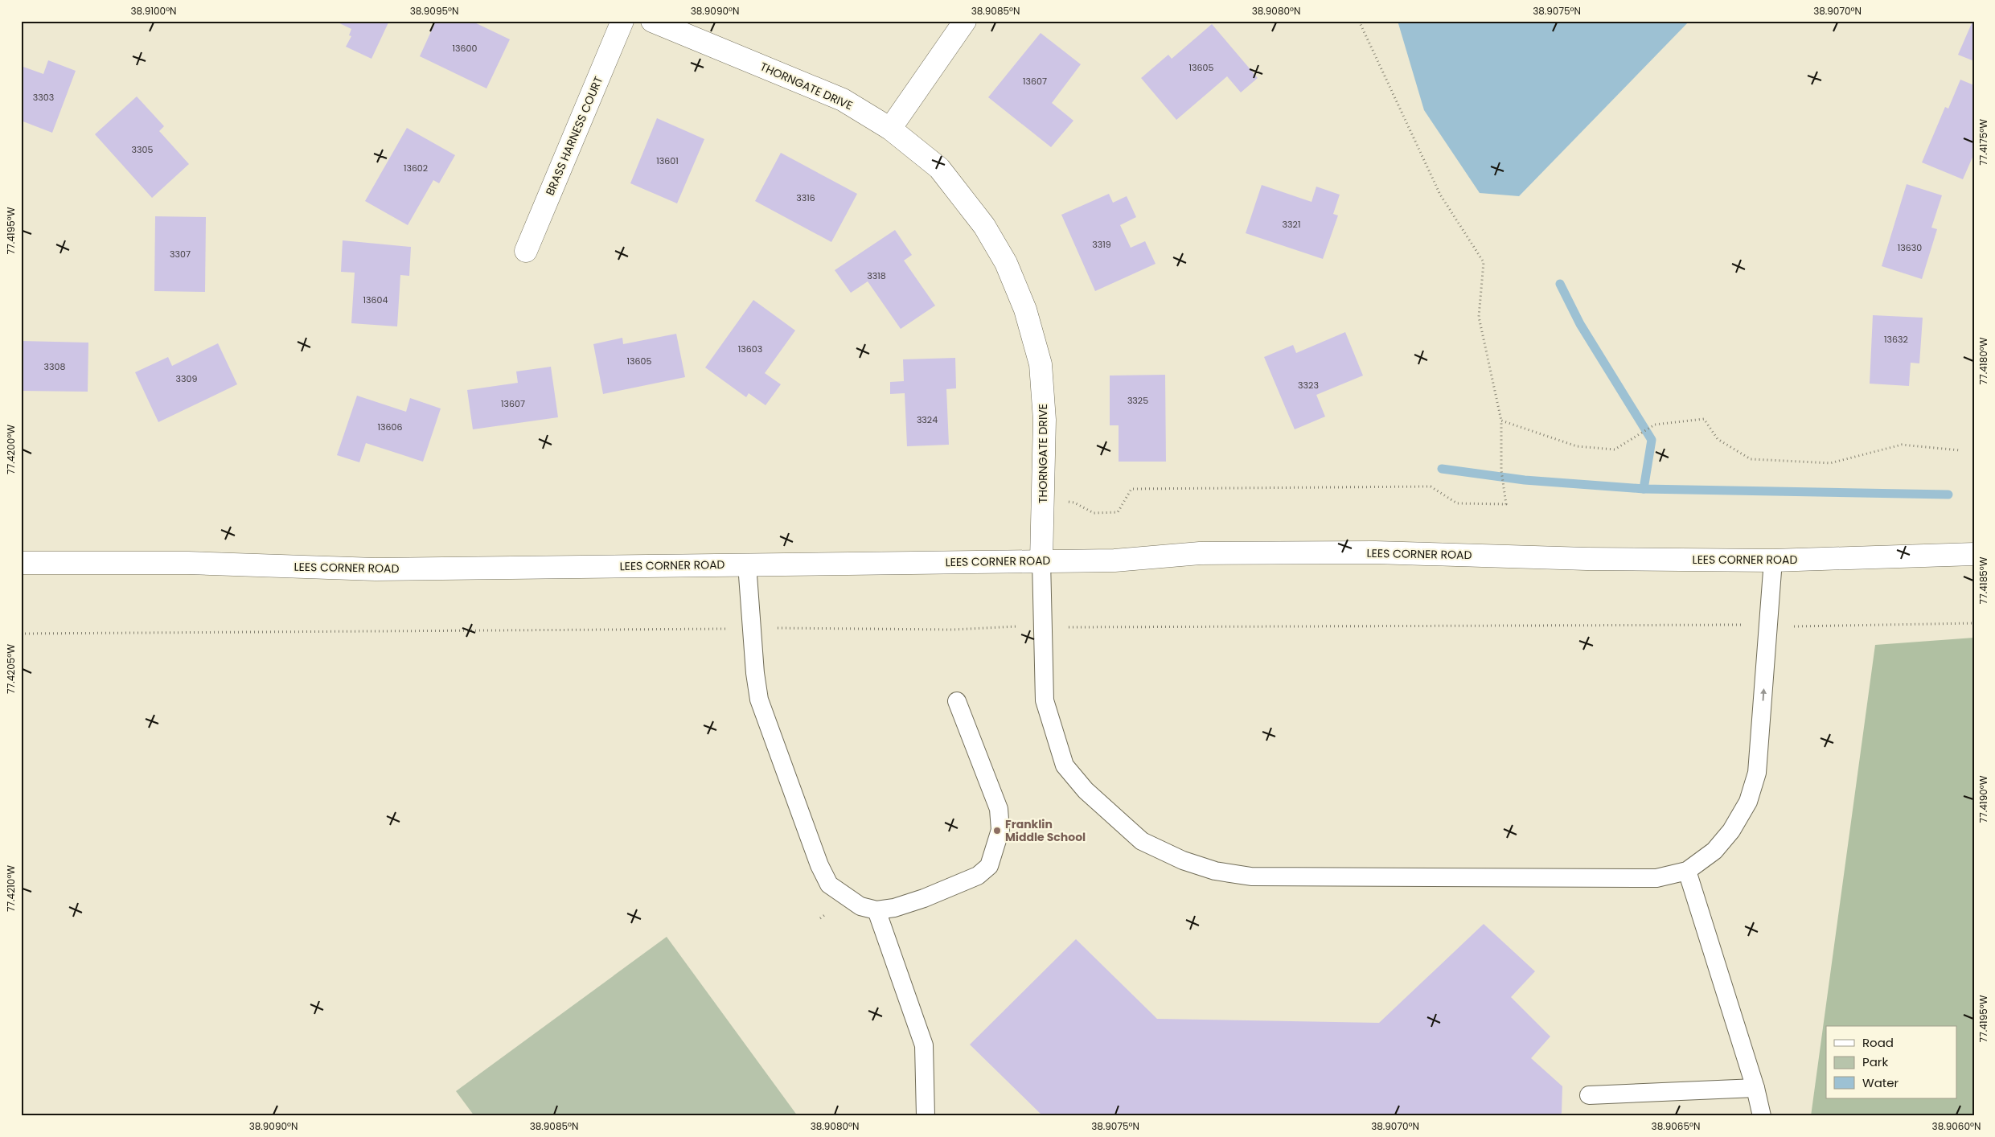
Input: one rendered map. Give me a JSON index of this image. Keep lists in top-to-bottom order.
{
  "streets": {
    "street": ["THORNGATE DRIVE", "BRASS HARNESS COURT", "LEES CORNER ROAD"]
  },
  "crossings": [
    ["THORNGATE DRIVE", "LEES CORNER ROAD"]
  ],
  "places": ["Franklin Middle School"],
  "house_numbers": [
    "13600",
    "13605",
    "13607",
    "3303",
    "3305",
    "13601",
    "13602",
    "3316",
    "3321",
    "3319",
    "13630",
    "3307",
    "3318",
    "13604",
    "13632",
    "13603",
    "13605",
    "3308",
    "3309",
    "3323",
    "3325",
    "13607",
    "3324",
    "13606"
  ],
  "legend": ["Road", "Park", "Water"],
  "coordinates": [
    "38.9100°N",
    "38.9095°N",
    "38.9090°N",
    "38.9085°N",
    "38.9080°N",
    "38.9075°N",
    "38.9070°N",
    "77.4175°W",
    "77.4195°W",
    "77.4180°W",
    "77.4200°W",
    "77.4185°W",
    "77.4205°W",
    "77.4190°W",
    "77.4210°W",
    "38.9065°N",
    "38.9060°N"
  ]
}
